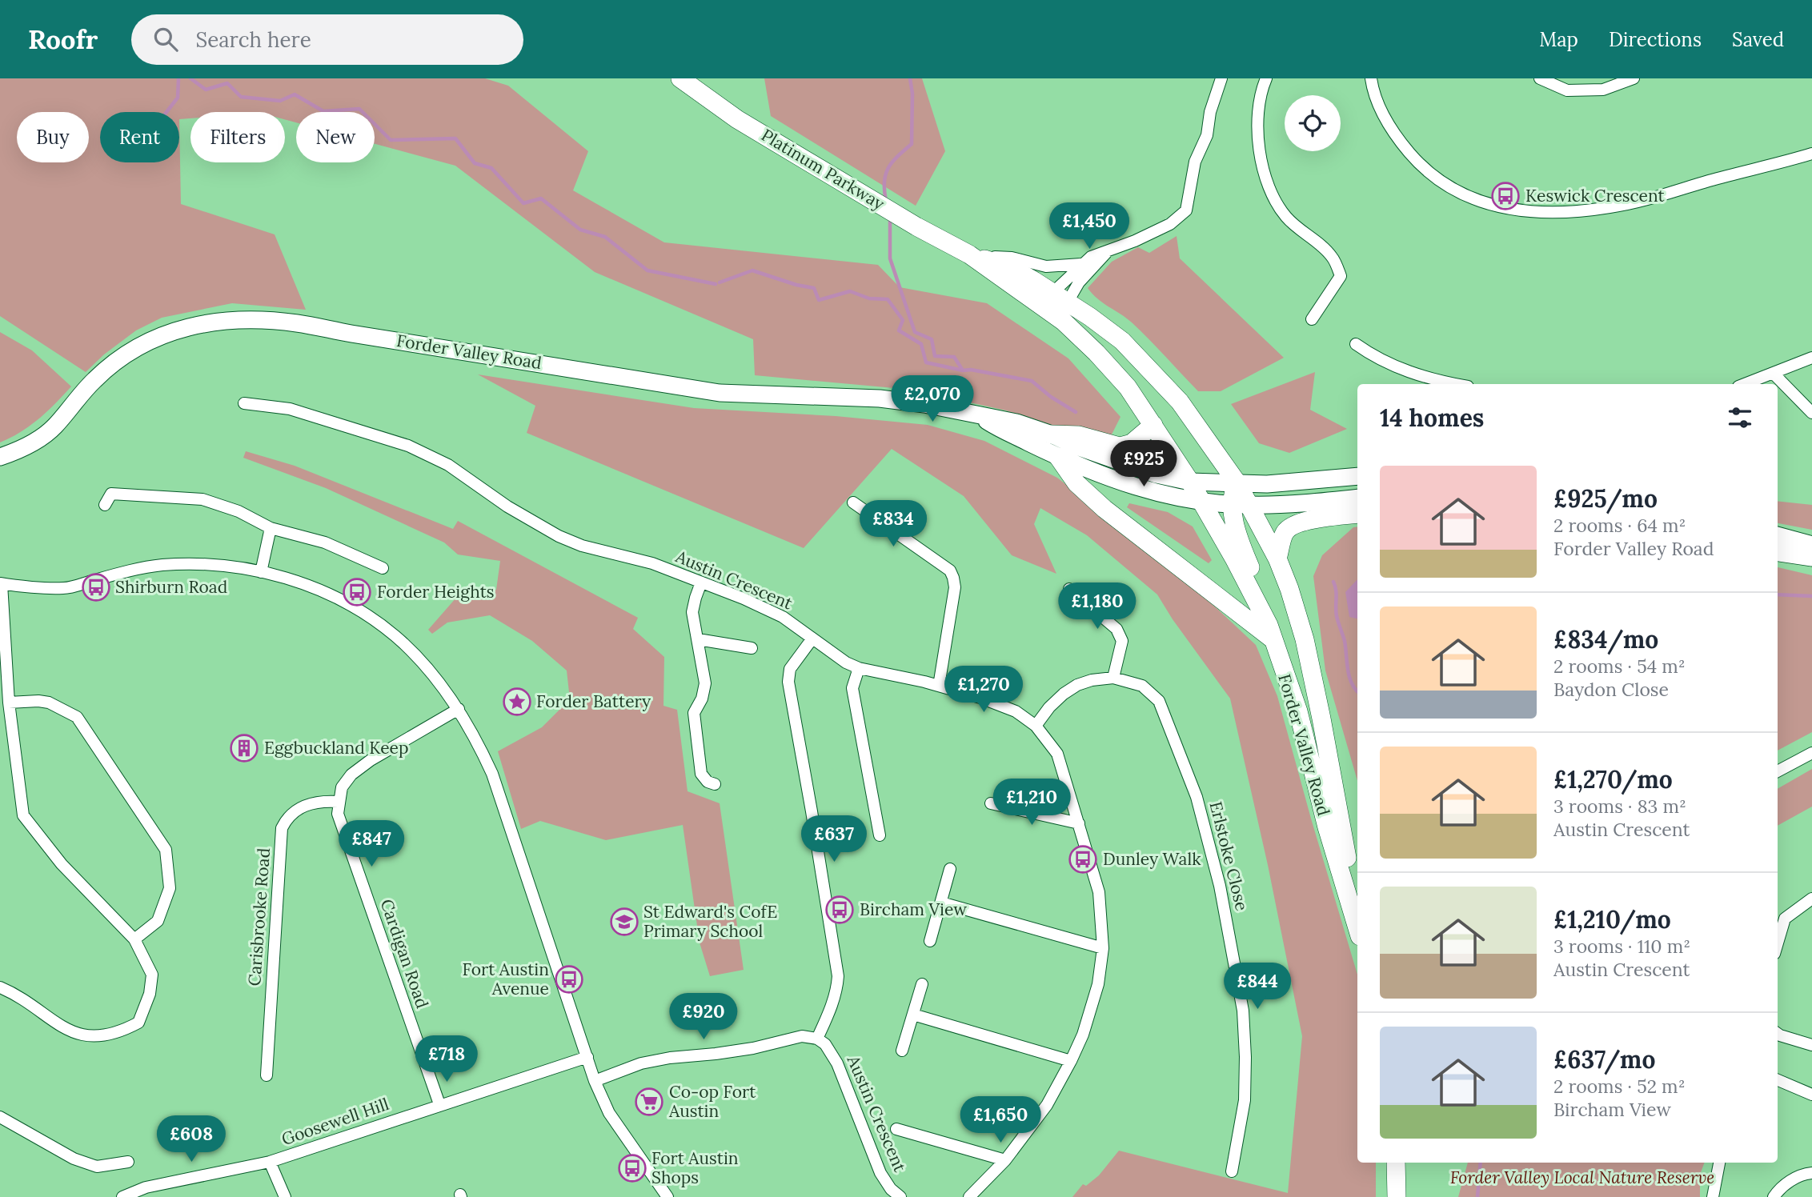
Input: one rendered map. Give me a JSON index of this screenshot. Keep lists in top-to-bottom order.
{
  "streets": {
    "main road": ["Platinum Parkway", "Forder Valley Road"],
    "street": [
      "Austin Crescent",
      "Erlstoke Close",
      "Carisbrooke Road",
      "Cardigan Road",
      "Goosewell Hill"
    ]
  },
  "crossings": [
    ["Platinum Parkway", "Forder Valley Road"],
    ["Austin Crescent", "Erlstoke Close"],
    ["Carisbrooke Road", "Cardigan Road"],
    ["Cardigan Road", "Goosewell Hill"]
  ],
  "parks": ["Forder Valley Local Nature Reserve"],
  "places": {
    "bus stop": [
      "Keswick Crescent",
      "Shirburn Road",
      "Forder Heights",
      "Dunley Walk",
      "Bircham View",
      "Fort Austin Avenue",
      "Fort Austin Shops"
    ],
    "place": ["Forder Battery"],
    "building": ["Eggbuckland Keep"],
    "school or university": ["St Edward's CofE Primary School"],
    "supermarket": ["Co-op Fort Austin"]
  },
  "page": {
    "header": "Roofr",
    "search": "Search here",
    "nav": ["Map", "Directions", "Saved"],
    "chip": [
      "Buy",
      "Rent",
      "Filters",
      "New"
    ],
    "price": [
      "£1,450",
      "£2,070",
      "£925",
      "£834",
      "£1,180",
      "£1,270",
      "£1,210",
      "£637",
      "£847",
      "£844",
      "£920",
      "£718",
      "£1,650",
      "£608"
    ],
    "heading": "14 homes",
    "list": [
      {
        "name": "£925/mo",
        "note": "2 rooms · 64 m² · Forder Valley Road"
      },
      {
        "name": "£834/mo",
        "note": "2 rooms · 54 m² · Baydon Close"
      },
      {
        "name": "£1,270/mo",
        "note": "3 rooms · 83 m² · Austin Crescent"
      },
      {
        "name": "£1,210/mo",
        "note": "3 rooms · 110 m² · Austin Crescent"
      },
      {
        "name": "£637/mo",
        "note": "2 rooms · 52 m² · Bircham View"
      }
    ]
  }
}
